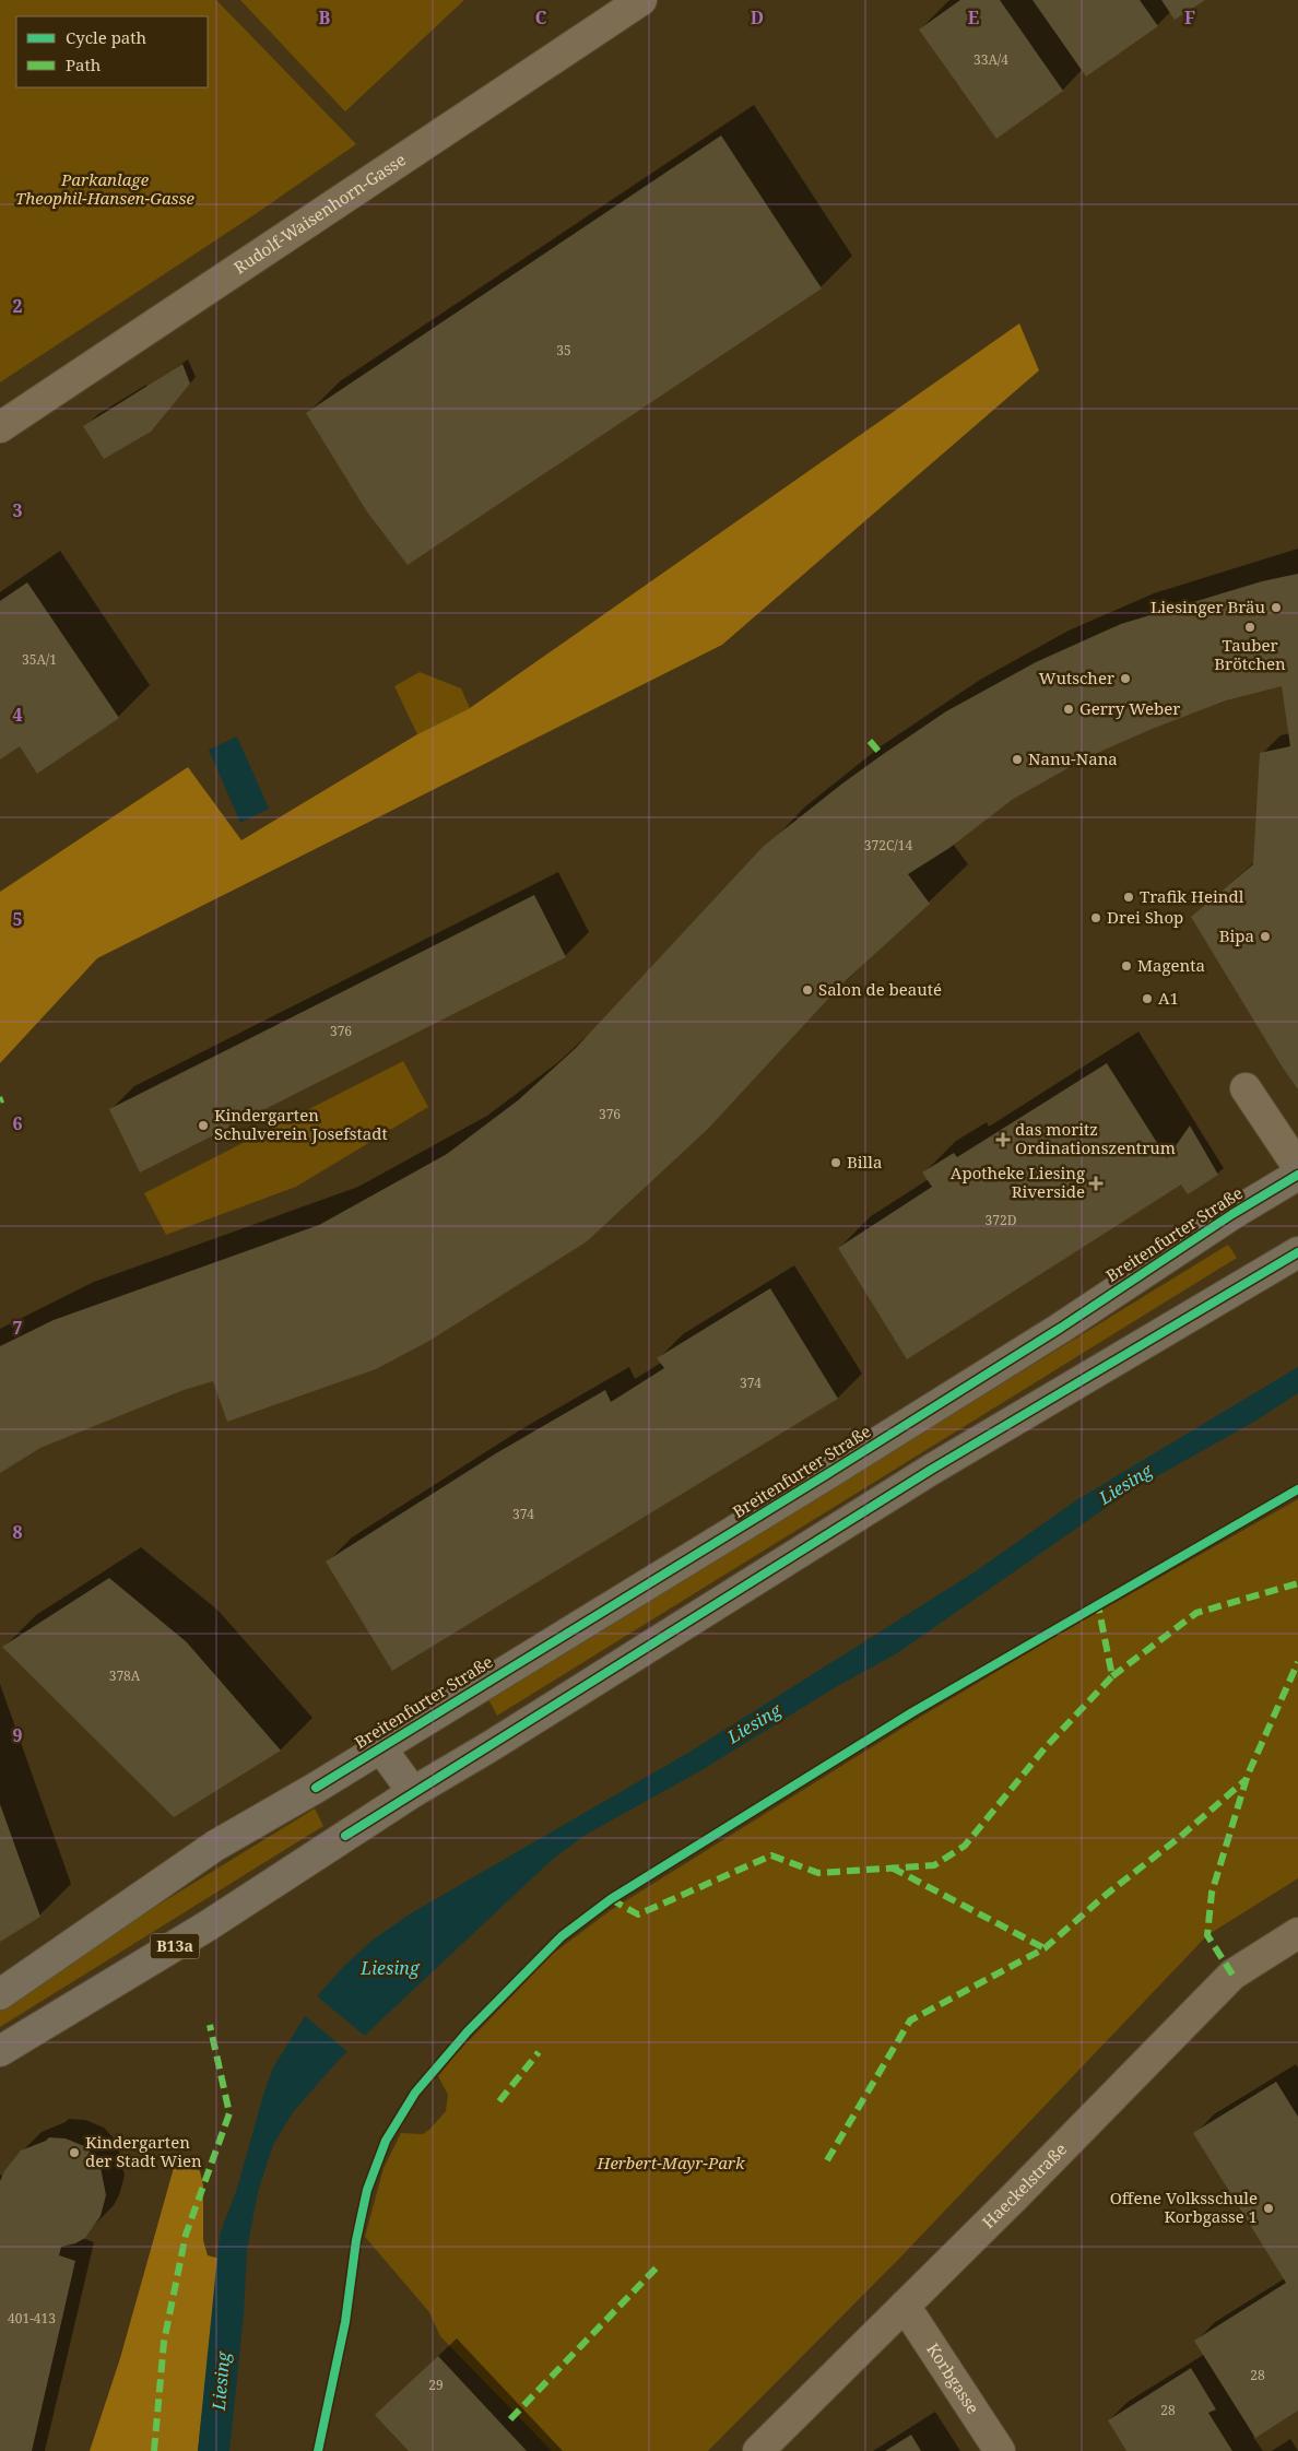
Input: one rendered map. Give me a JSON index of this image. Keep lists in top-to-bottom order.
{
  "streets": {
    "main road": ["Breitenfurter Straße", "B13a"],
    "street": ["Rudolf-Waisenhorn-Gasse", "Haeckelstraße", "Korbgasse"]
  },
  "crossings": [
    ["Haeckelstraße", "Korbgasse"]
  ],
  "water": ["Liesing"],
  "parks": ["Parkanlage Theophil-Hansen-Gasse", "Herbert-Mayr-Park"],
  "places": {
    "other": [
      "Liesinger Bräu",
      "Tauber Brötchen",
      "Wutscher",
      "Gerry Weber",
      "Nanu-Nana",
      "Trafik Heindl",
      "Drei Shop",
      "Bipa",
      "Magenta",
      "Salon de beauté",
      "A1",
      "Kindergarten Schulverein Josefstadt",
      "Billa",
      "Kindergarten der Stadt Wien",
      "Offene Volksschule Korbgasse 1"
    ],
    "health": ["das moritz Ordinationszentrum", "Apotheke Liesing Riverside"]
  },
  "house_numbers": [
    "33A/4",
    "35",
    "35A/1",
    "372C/14",
    "376",
    "376",
    "372D",
    "374",
    "374",
    "378A",
    "401-413",
    "28",
    "29",
    "28"
  ],
  "legend": ["Cycle path", "Path"],
  "grid": {
    "columns": [
      "B",
      "C",
      "D",
      "E",
      "F"
    ],
    "rows": [
      "2",
      "3",
      "4",
      "5",
      "6",
      "7",
      "8",
      "9"
    ]
  }
}
